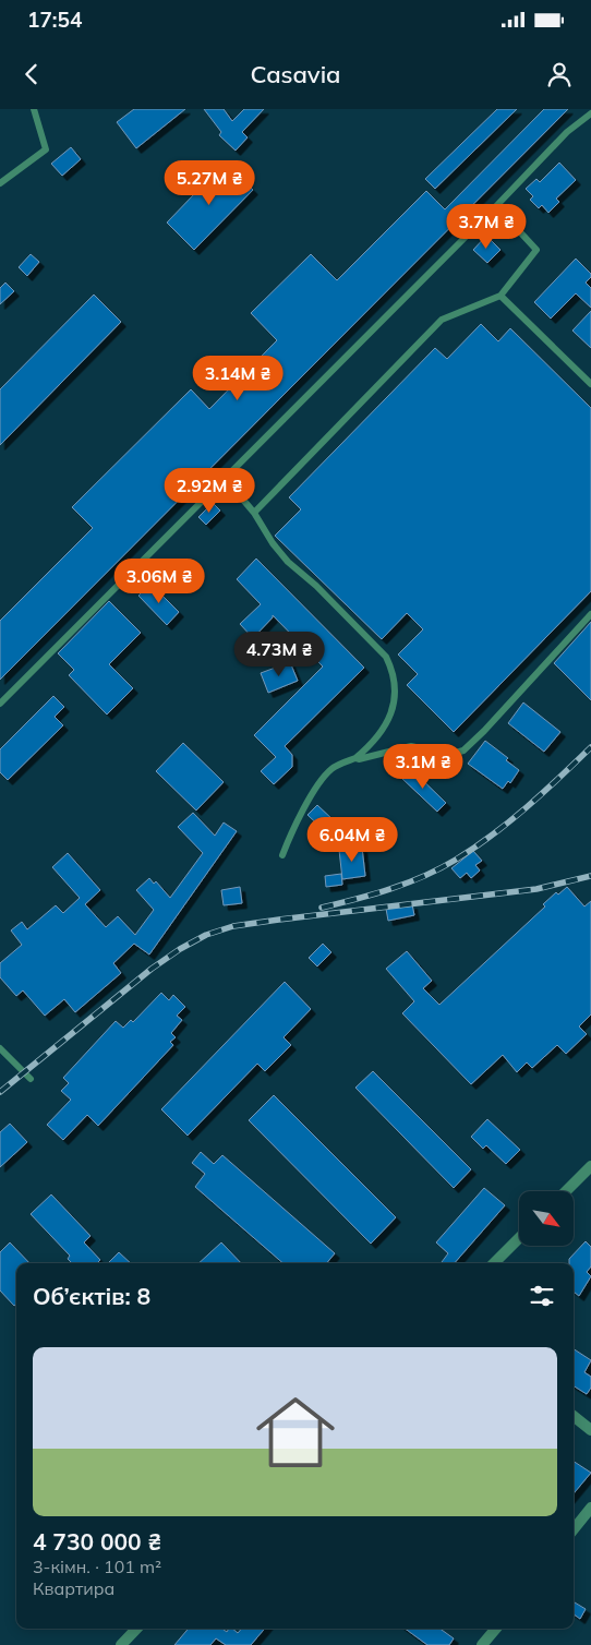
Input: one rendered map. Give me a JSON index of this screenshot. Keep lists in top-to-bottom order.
{
  "north": "bottom right",
  "page": {
    "status": "17:54",
    "header": "Casavia",
    "price": [
      "5.27M ₴",
      "3.7M ₴",
      "3.14M ₴",
      "2.92M ₴",
      "3.06M ₴",
      "4.73M ₴",
      "3.1M ₴",
      "6.04M ₴"
    ],
    "heading": "Об’єктів: 8",
    "list": [
      {
        "name": "4 730 000 ₴",
        "note": "3-кімн. · 101 m² · Квартира"
      }
    ]
  }
}
